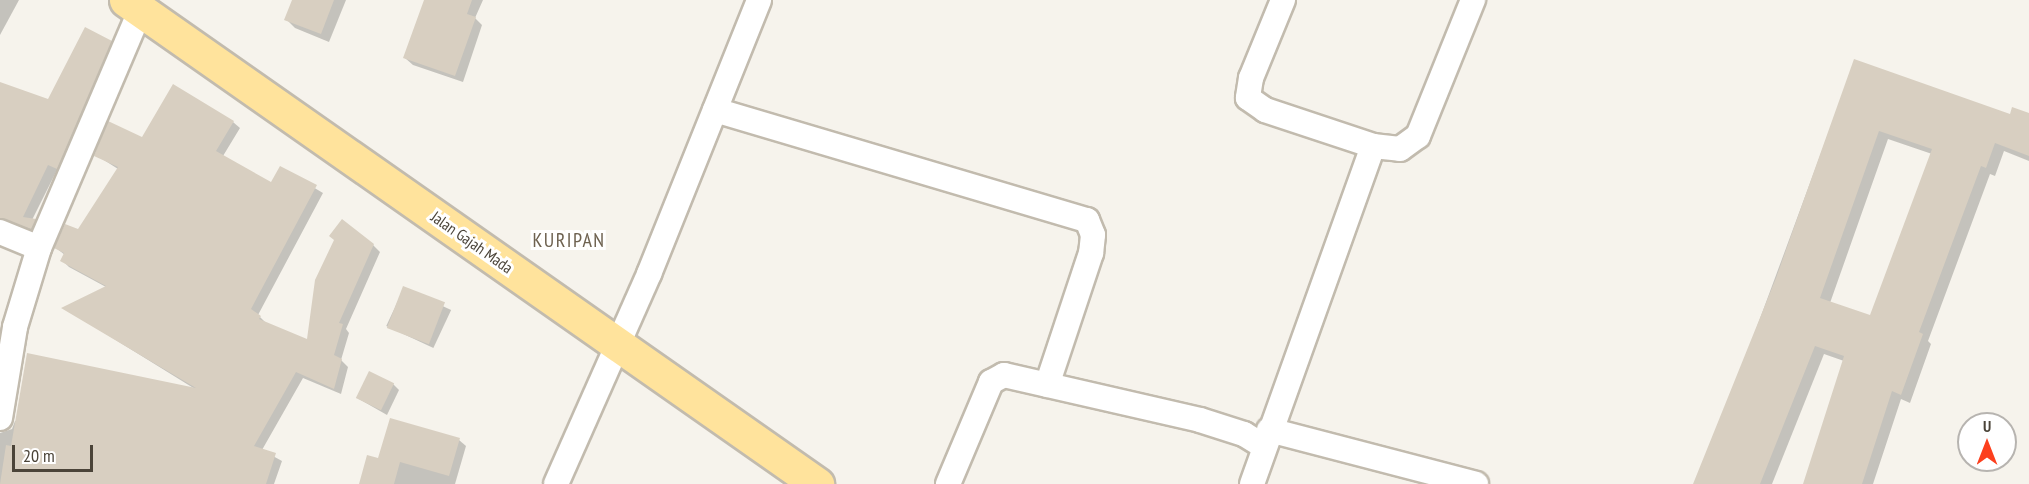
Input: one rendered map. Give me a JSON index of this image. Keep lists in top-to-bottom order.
{
  "streets": {
    "main road": ["Jalan Gajah Mada"]
  },
  "districts": ["KURIPAN"],
  "scale_bar": "20 m",
  "north": "top"
}
